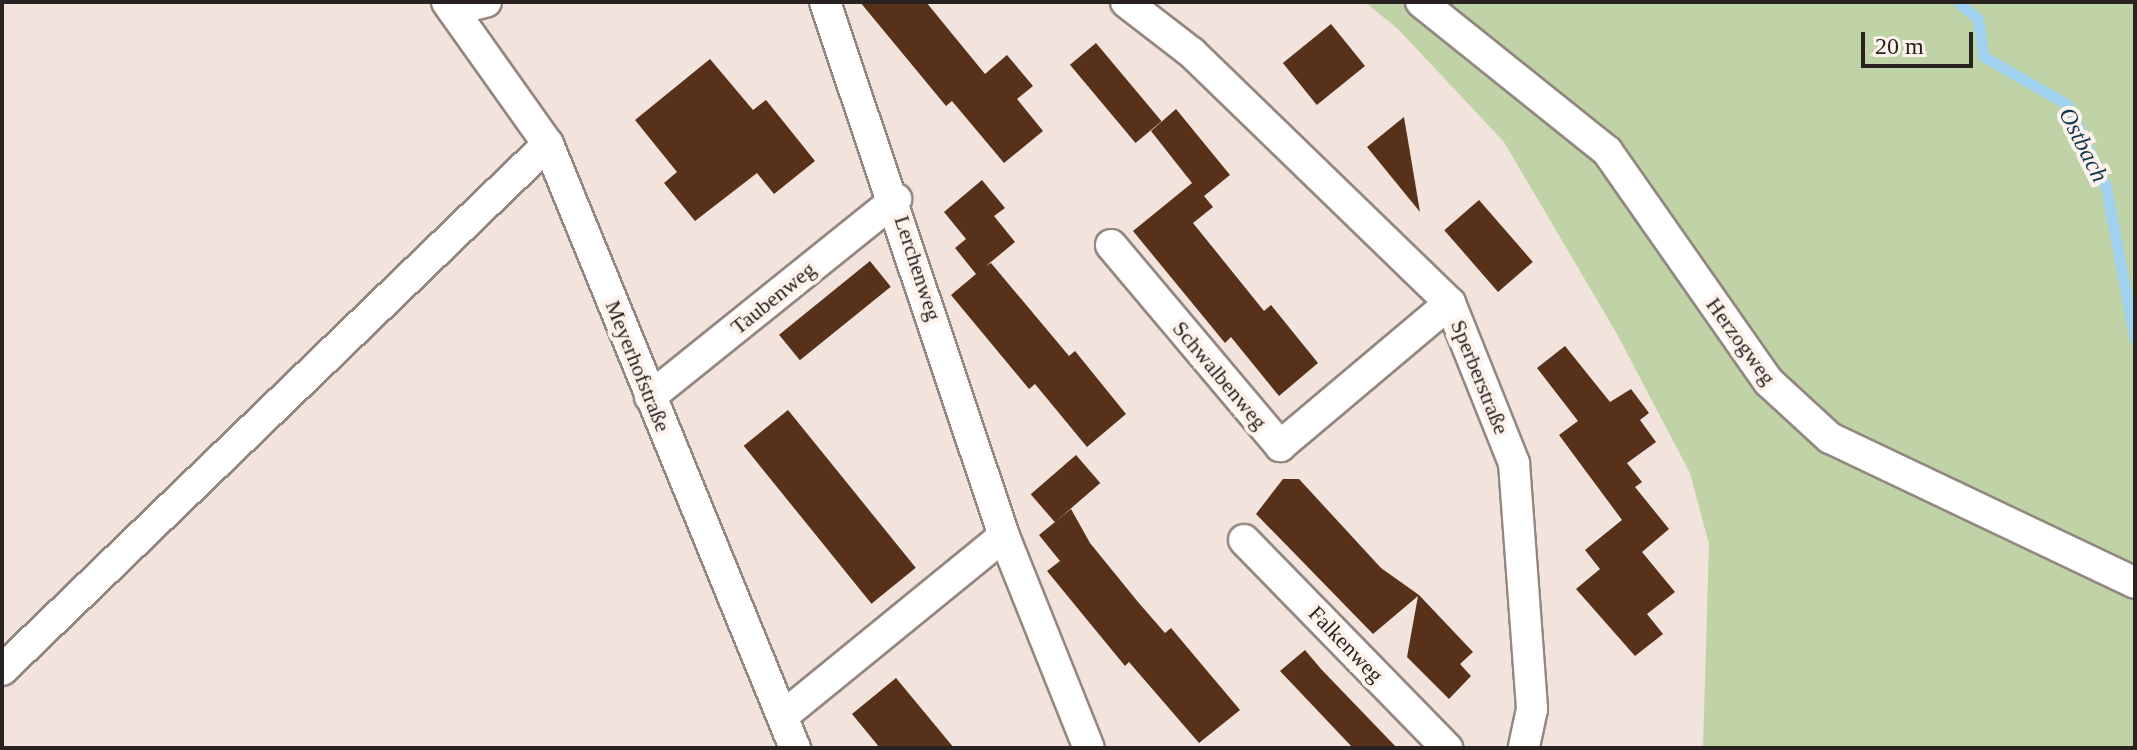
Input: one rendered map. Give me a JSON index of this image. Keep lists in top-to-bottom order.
{
  "streets": {
    "street": [
      "Lerchenweg",
      "Taubenweg",
      "Herzogweg",
      "Meyerhofstraße",
      "Schwalbenweg",
      "Sperberstraße",
      "Falkenweg"
    ]
  },
  "crossings": [
    ["Lerchenweg", "Taubenweg"],
    ["Taubenweg", "Meyerhofstraße"],
    ["Schwalbenweg", "Sperberstraße"]
  ],
  "water": ["Ostbach"],
  "scale_bar": "20 m"
}
